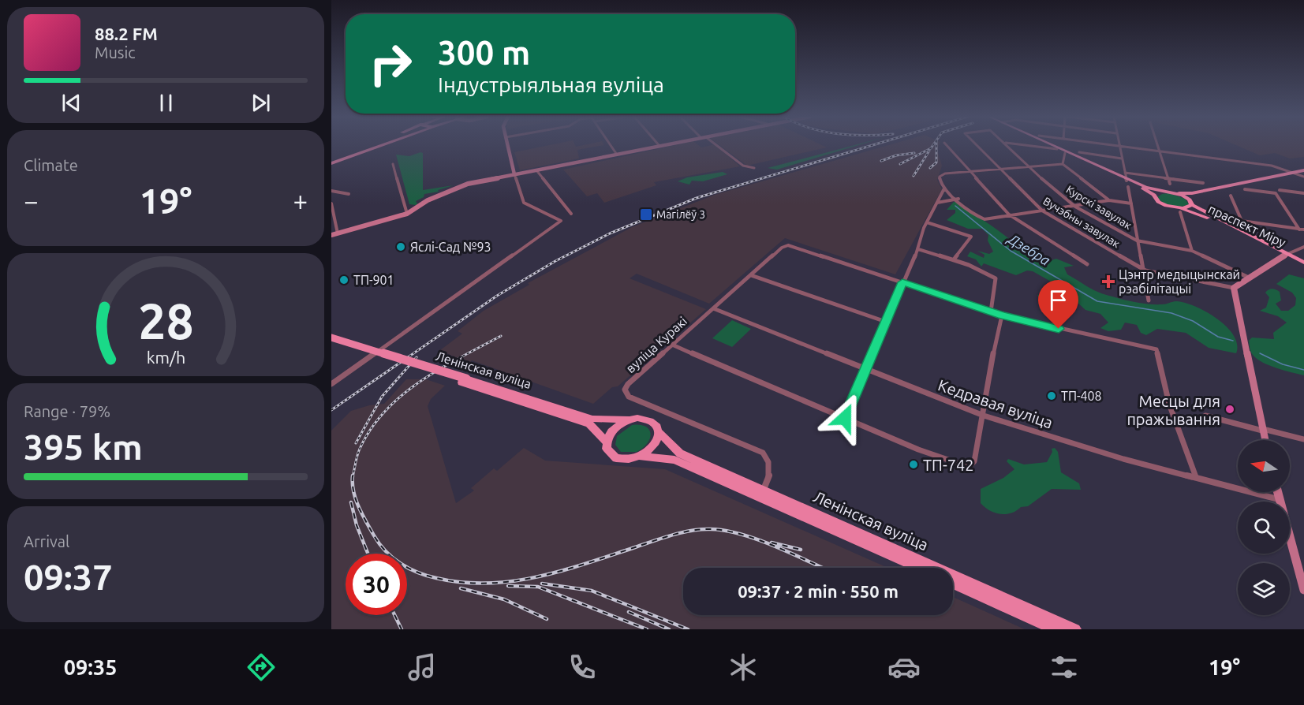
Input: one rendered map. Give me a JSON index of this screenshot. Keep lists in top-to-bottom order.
{
  "streets": {
    "main road": ["праспект Міру", "Ленінская вуліца"],
    "street": [
      "Курскі завулак",
      "Вучэбны завулак",
      "вуліца Куракі",
      "Кедравая вуліца"
    ]
  },
  "crossings": [
    ["вуліца Куракі", "Ленінская вуліца"],
    ["вуліца Куракі", "Кедравая вуліца"]
  ],
  "water": ["Дзебра"],
  "places": {
    "transit": ["Магілёў 3"],
    "other": [
      "Яслі-Сад №93",
      "ТП-901",
      "ТП-408",
      "Месцы для пражывання",
      "ТП-742"
    ],
    "health": ["Цэнтр медыцынскай рэабілітацыі"]
  },
  "north": "left",
  "page": {
    "song": ["88.2 FM", "Music"],
    "turn": ["300 m", "Індустрыяльная вуліца"],
    "tile": [
      "Climate",
      ["Range · 79%", "395 km"],
      ["Arrival", "09:37"]
    ],
    "heat": ["−", "19°", "+"],
    "limit": "30",
    "trip": "09:37 · 2 min · 550 m",
    "tabs": ["09:35", "19°"],
    "gauge": ["28", "km/h"]
  }
}
